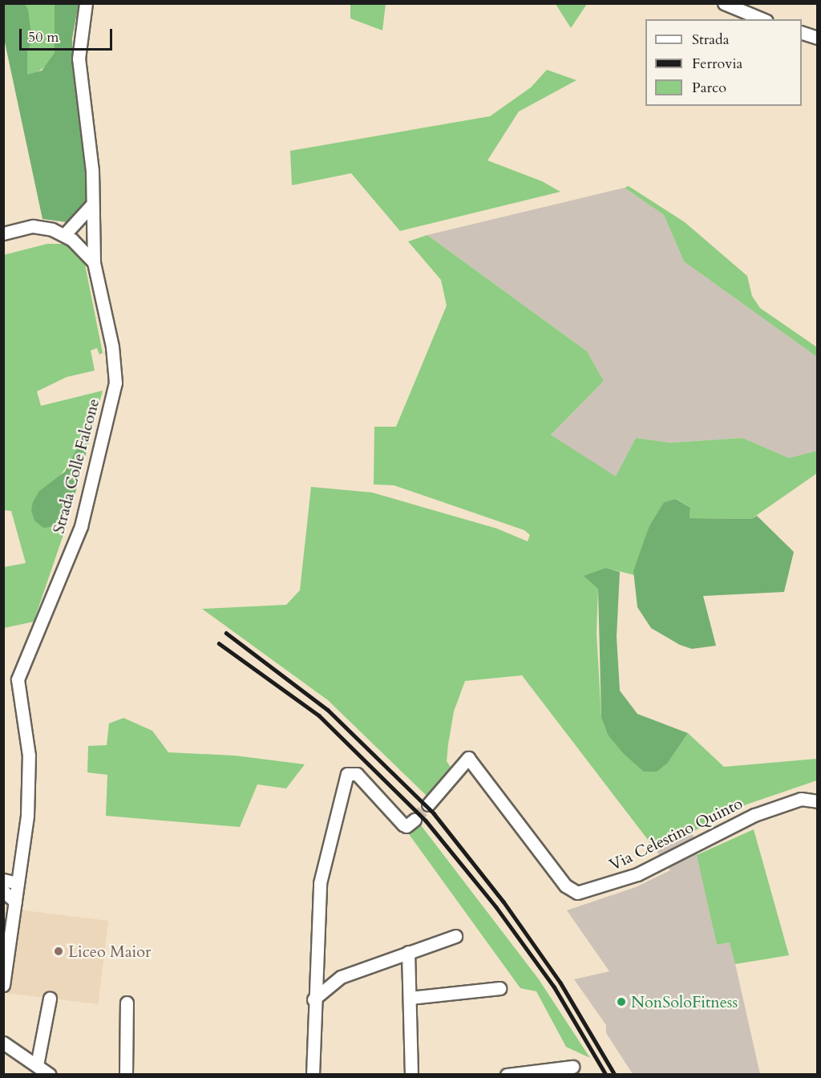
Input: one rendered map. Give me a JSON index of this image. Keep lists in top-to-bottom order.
{
  "streets": {
    "street": ["Strada Colle Falcone", "Via Celestino Quinto"]
  },
  "places": ["Liceo Maior", "NonSoloFitness"],
  "legend": ["Strada", "Ferrovia", "Parco"],
  "scale_bar": "50 m"
}
